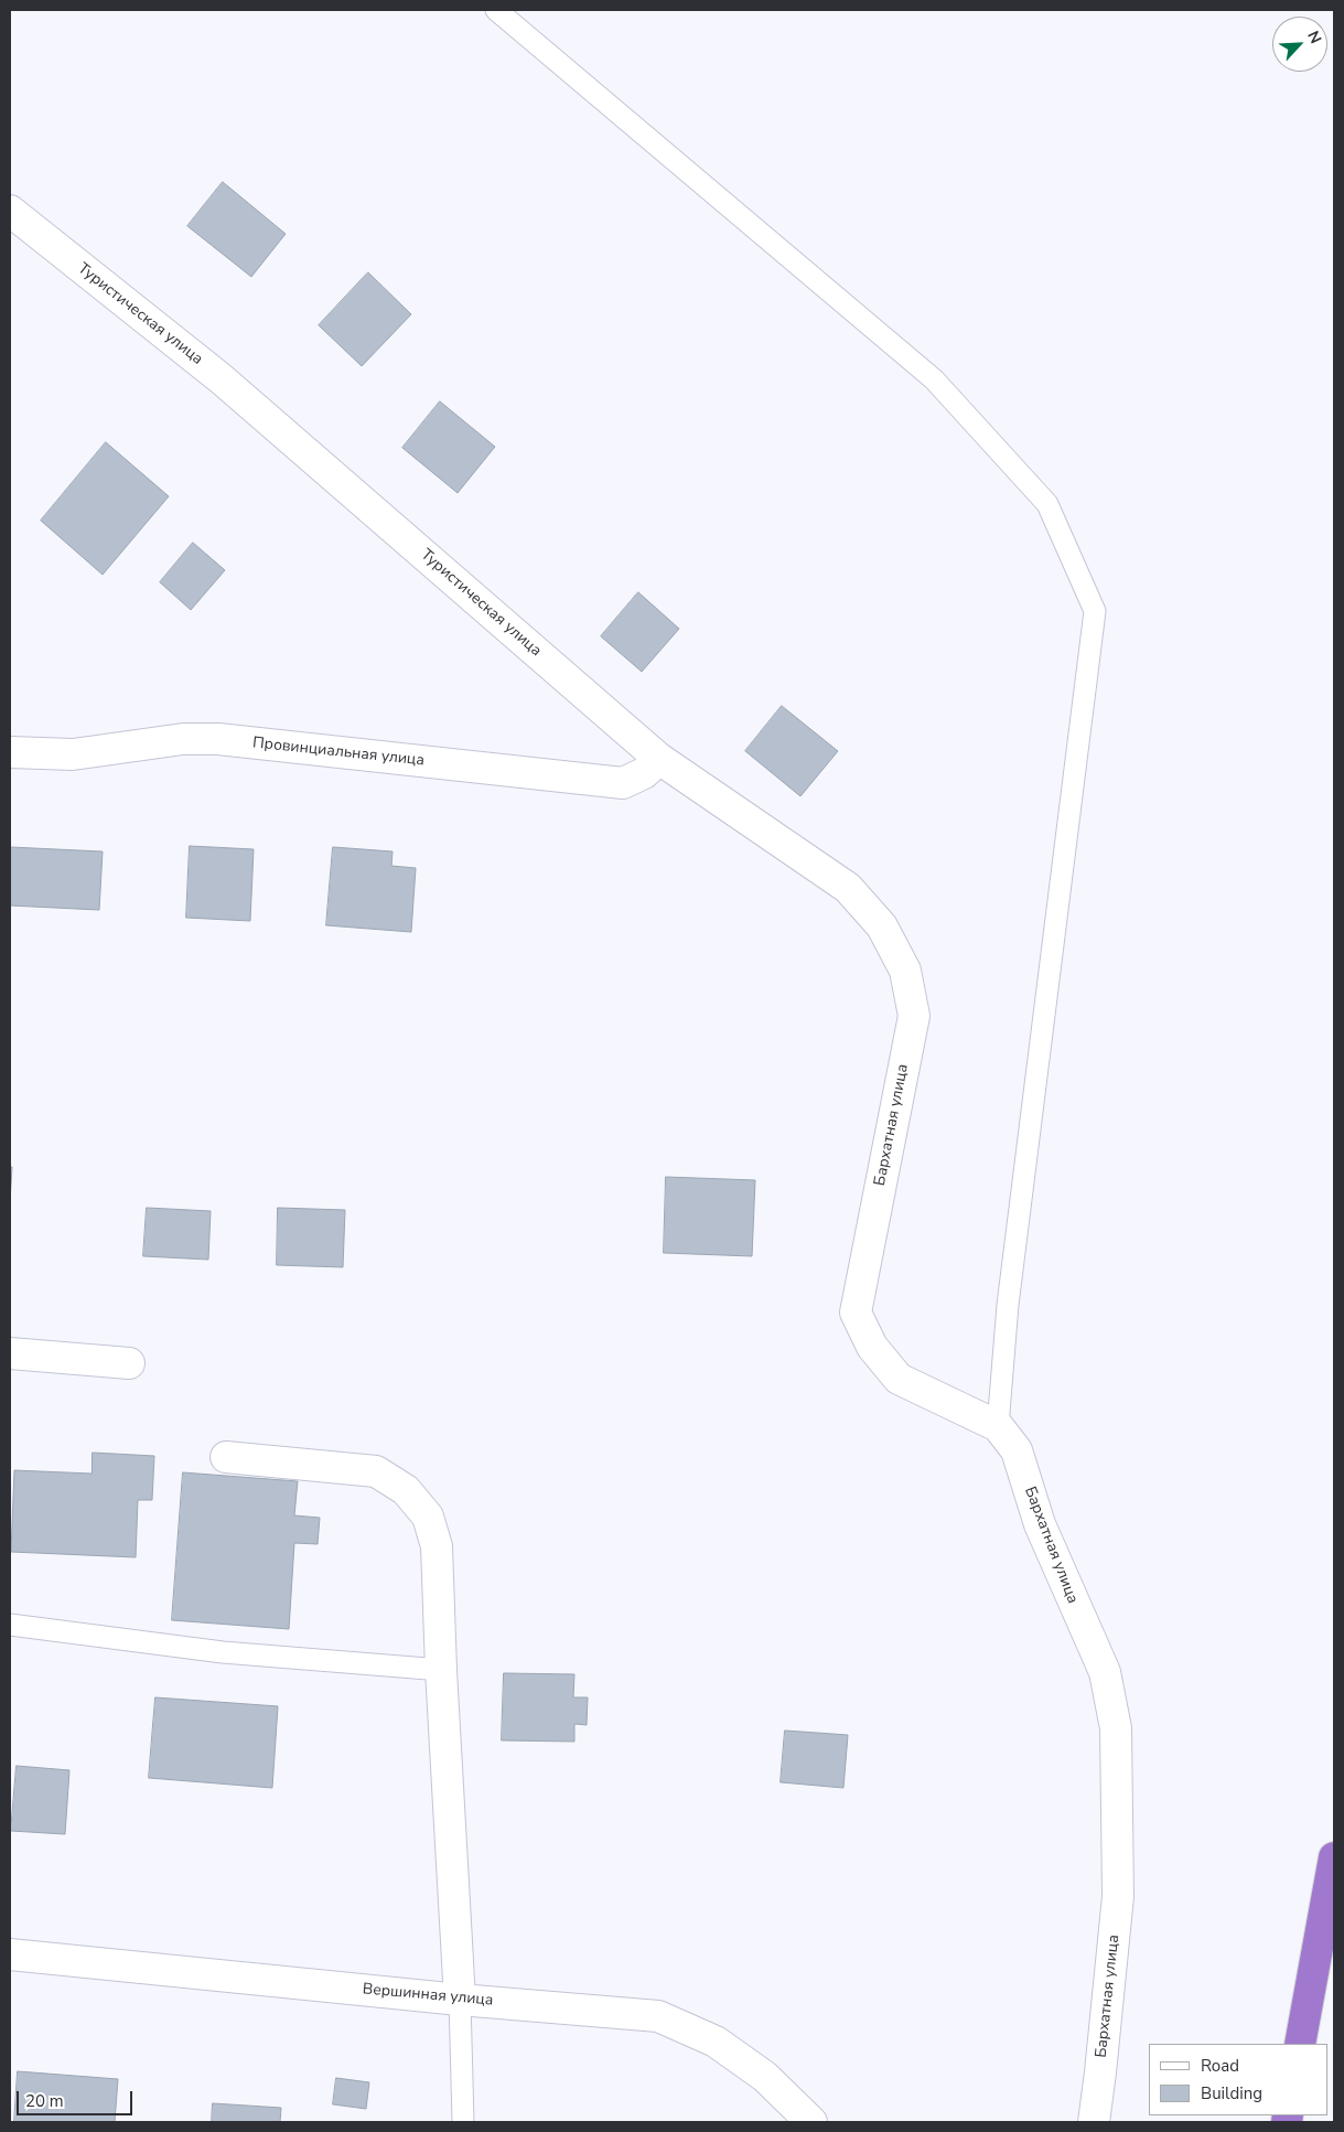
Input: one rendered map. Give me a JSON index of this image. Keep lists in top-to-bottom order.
{
  "streets": {
    "street": [
      "Туристическая улица",
      "Провинциальная улица",
      "Бархатная улица",
      "Вершинная улица"
    ]
  },
  "crossings": [
    ["Туристическая улица", "Провинциальная улица"],
    ["Туристическая улица", "Бархатная улица"]
  ],
  "legend": ["Road", "Building"],
  "scale_bar": "20 m",
  "north": "top right"
}
